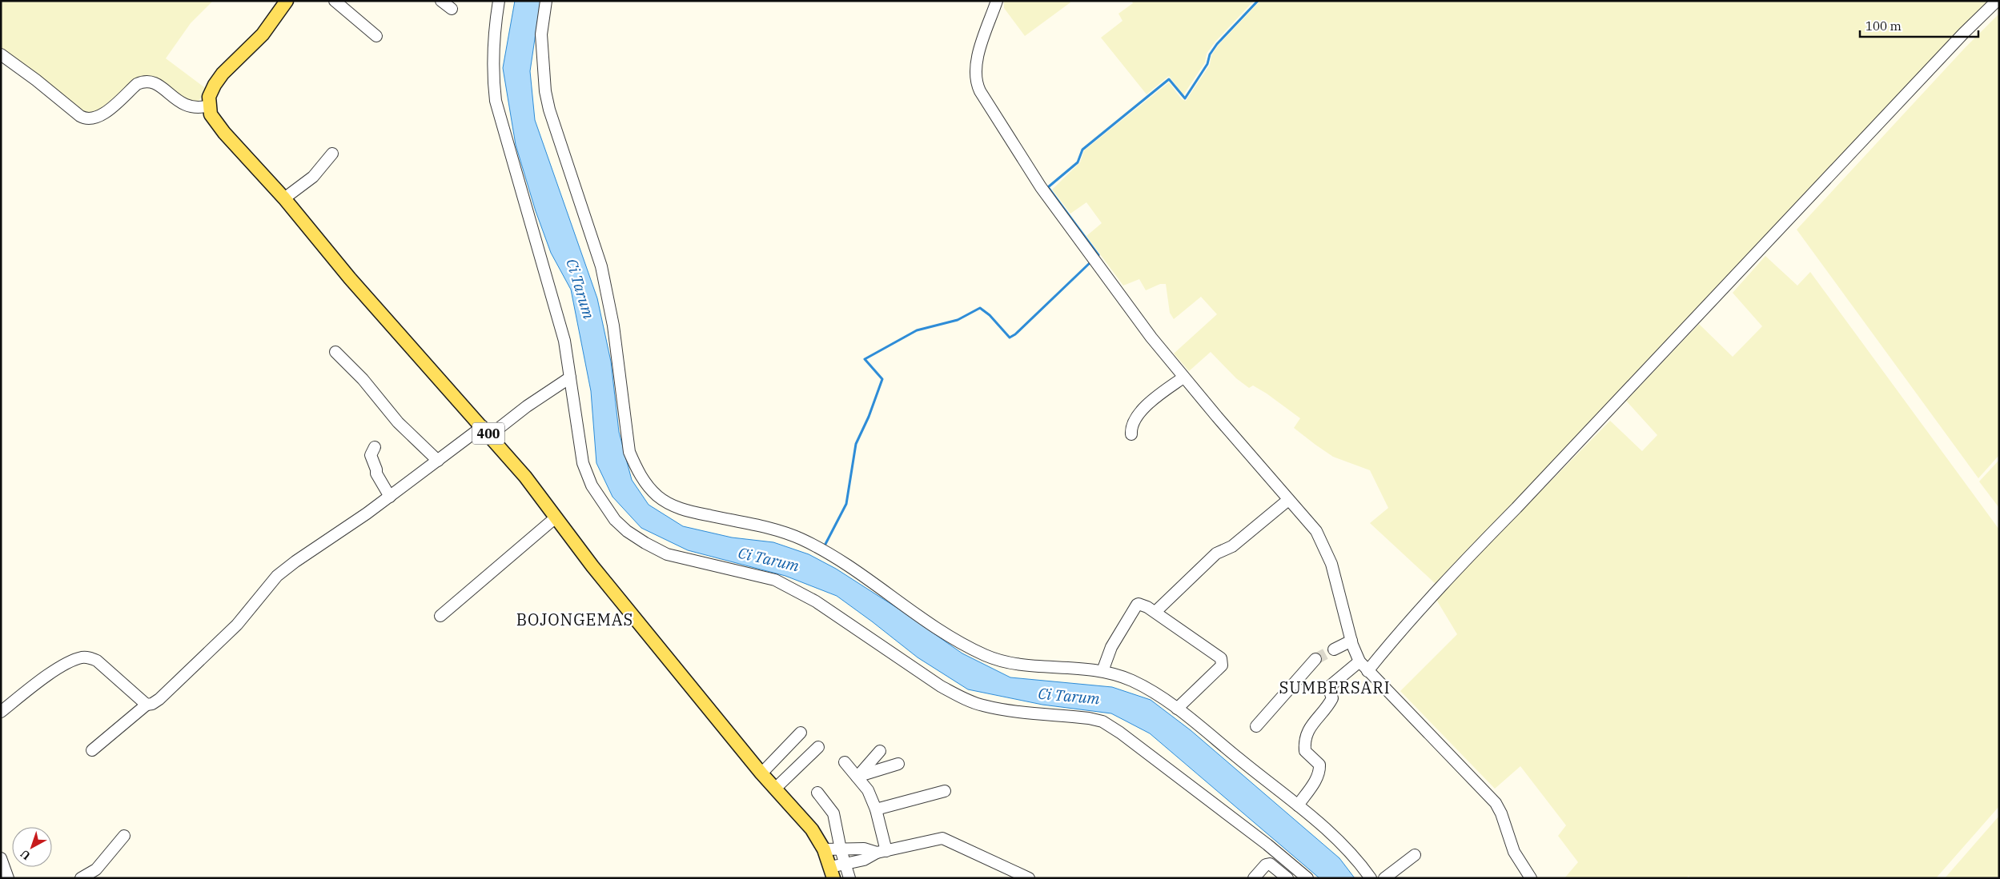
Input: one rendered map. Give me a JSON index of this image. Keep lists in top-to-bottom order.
{
  "streets": {
    "main road": ["400"]
  },
  "districts": ["BOJONGEMAS", "SUMBERSARI"],
  "water": ["Ci Tarum"],
  "scale_bar": "100 m",
  "north": "bottom left"
}
